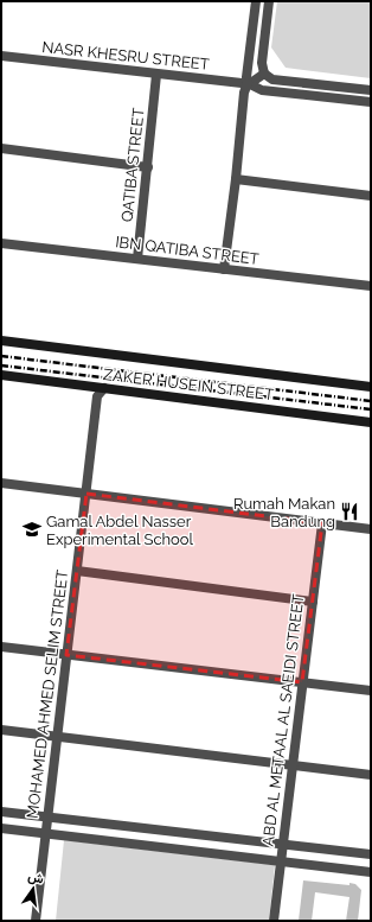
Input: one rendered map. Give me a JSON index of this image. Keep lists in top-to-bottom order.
{
  "streets": {
    "main road": ["ZAKER HUSEIN STREET"],
    "street": [
      "NASR KHESRU STREET",
      "QATIBA STREET",
      "IBN QATIBA STREET",
      "MOHAMED AHMED SELIM STREET",
      "ABD AL METAAL AL SAEIDI STREET"
    ]
  },
  "crossings": [
    ["NASR KHESRU STREET", "QATIBA STREET"],
    ["QATIBA STREET", "IBN QATIBA STREET"],
    ["ZAKER HUSEIN STREET", "MOHAMED AHMED SELIM STREET"]
  ],
  "places": {
    "restaurant": ["Rumah Makan Bandung"],
    "school or university": ["Gamal Abdel Nasser Experimental School"]
  },
  "north": "top"
}
